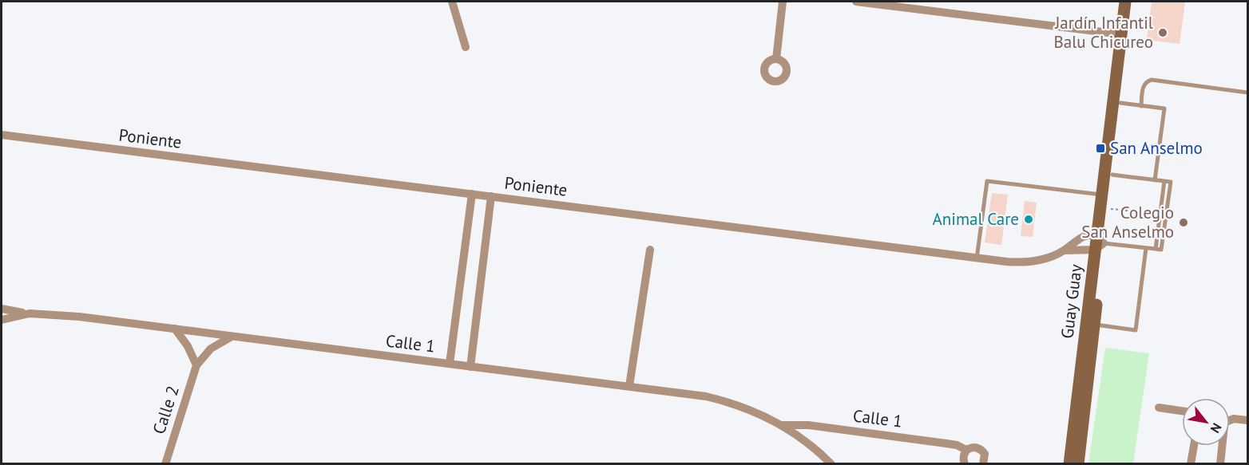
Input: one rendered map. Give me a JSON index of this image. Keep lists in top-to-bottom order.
{
  "streets": {
    "street": [
      "Poniente",
      "Guay Guay",
      "Calle 1",
      "Calle 2"
    ]
  },
  "crossings": [
    ["Poniente", "Guay Guay"],
    ["Calle 1", "Calle 2"]
  ],
  "places": {
    "other": ["Jardín Infantil Balu Chicureo", "Animal Care", "Colegio San Anselmo"],
    "transit": ["San Anselmo"]
  },
  "north": "bottom right"
}
